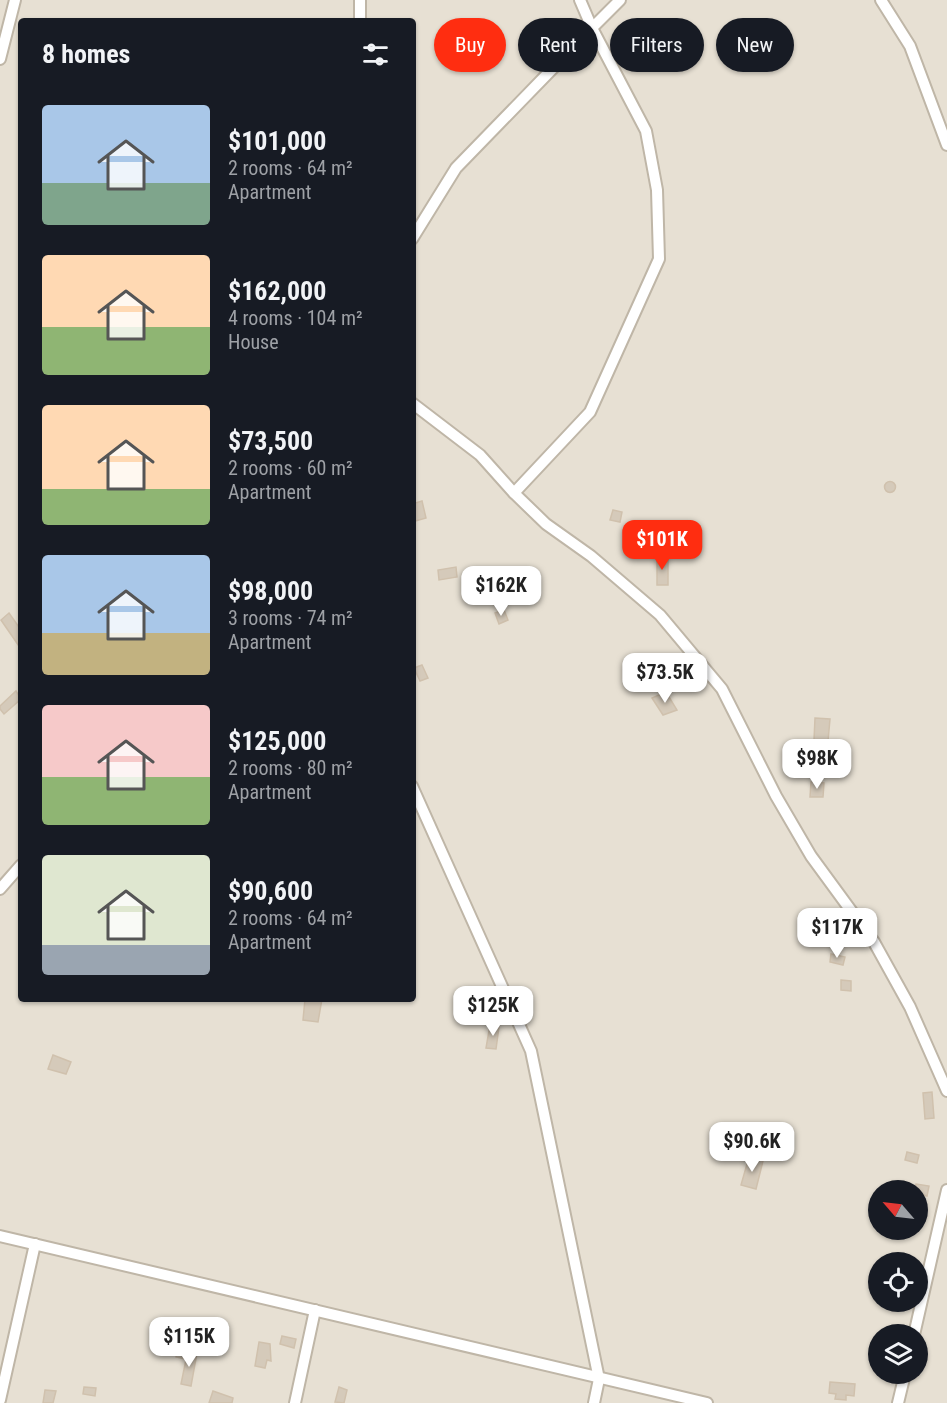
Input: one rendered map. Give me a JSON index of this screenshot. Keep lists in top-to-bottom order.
{
  "north": "top left",
  "page": {
    "chip": [
      "Buy",
      "Rent",
      "Filters",
      "New"
    ],
    "heading": "8 homes",
    "list": [
      {
        "name": "$101,000",
        "note": "2 rooms · 64 m² · Apartment"
      },
      {
        "name": "$162,000",
        "note": "4 rooms · 104 m² · House"
      },
      {
        "name": "$73,500",
        "note": "2 rooms · 60 m² · Apartment"
      },
      {
        "name": "$98,000",
        "note": "3 rooms · 74 m² · Apartment"
      },
      {
        "name": "$125,000",
        "note": "2 rooms · 80 m² · Apartment"
      },
      {
        "name": "$90,600",
        "note": "2 rooms · 64 m² · Apartment"
      }
    ],
    "price": [
      "$101K",
      "$162K",
      "$73.5K",
      "$98K",
      "$117K",
      "$125K",
      "$90.6K",
      "$115K"
    ]
  }
}
